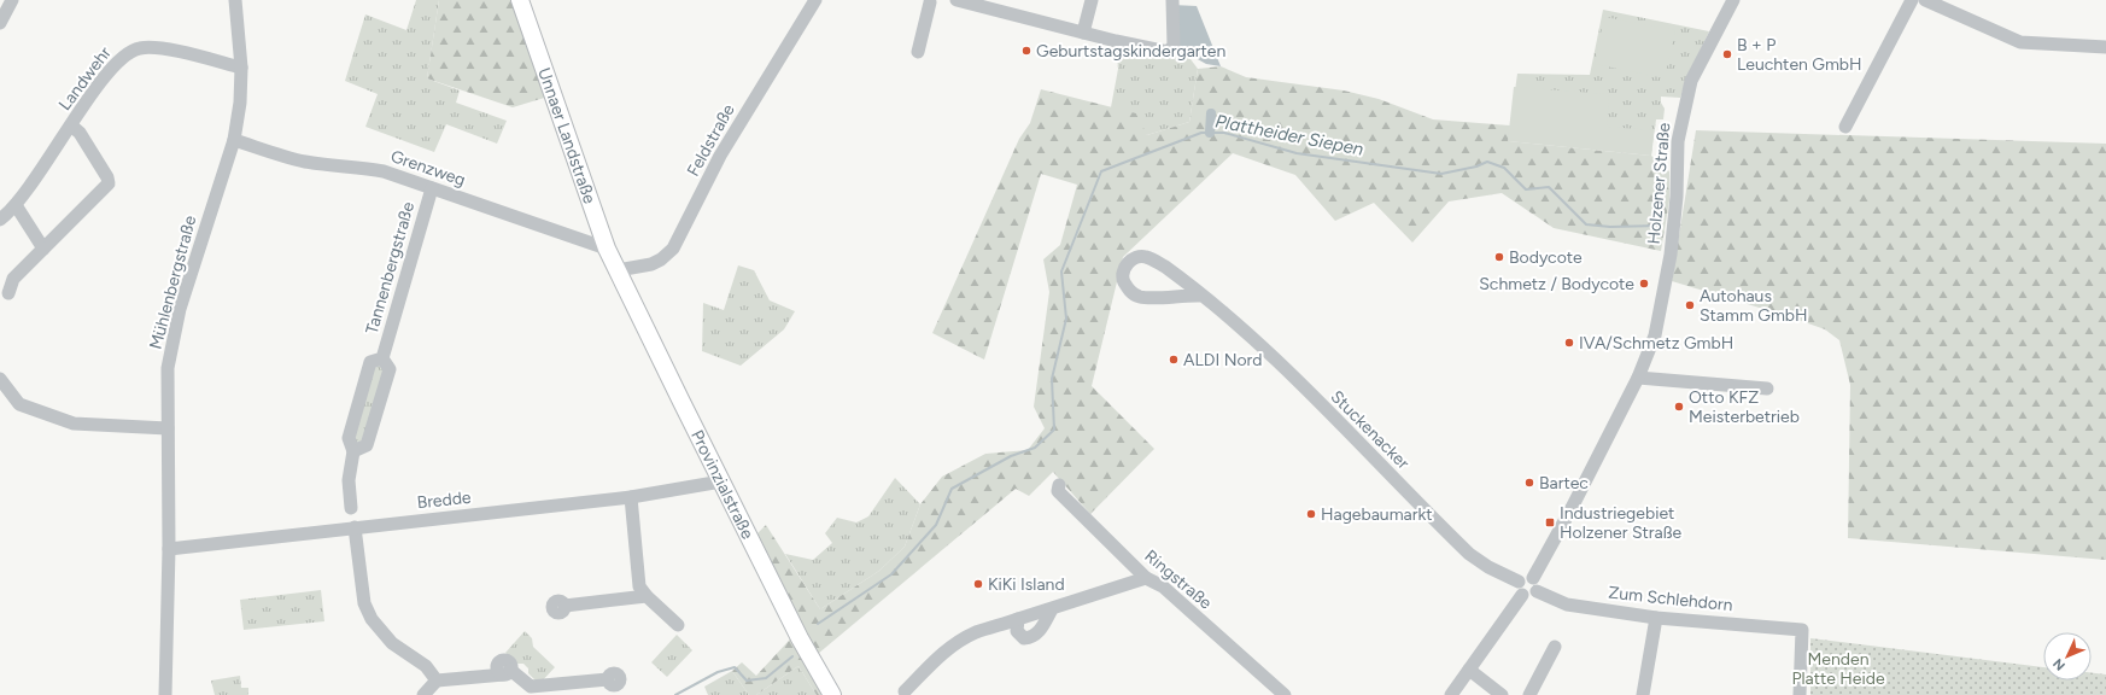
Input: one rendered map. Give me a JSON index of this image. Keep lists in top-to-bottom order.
{
  "streets": {
    "main road": ["Unnaer Landstraße", "Provinzialstraße"],
    "street": [
      "Landwehr",
      "Feldstraße",
      "Grenzweg",
      "Holzener Straße",
      "Tannenbergstraße",
      "Mühlenbergstraße",
      "Stuckenacker",
      "Bredde",
      "Ringstraße",
      "Zum Schlehdorn"
    ]
  },
  "crossings": [
    ["Landwehr", "Mühlenbergstraße"],
    ["Unnaer Landstraße", "Feldstraße"],
    ["Unnaer Landstraße", "Grenzweg"],
    ["Unnaer Landstraße", "Provinzialstraße"],
    ["Feldstraße", "Provinzialstraße"],
    ["Grenzweg", "Tannenbergstraße"],
    ["Grenzweg", "Mühlenbergstraße"],
    ["Holzener Straße", "Zum Schlehdorn"],
    ["Mühlenbergstraße", "Bredde"],
    ["Provinzialstraße", "Bredde"]
  ],
  "water": ["Plattheider Siepen"],
  "parks": ["Menden Platte Heide"],
  "places": {
    "other": [
      "Geburtstagskindergarten",
      "B + P Leuchten GmbH",
      "Bodycote",
      "Schmetz / Bodycote",
      "Autohaus Stamm GmbH",
      "IVA/Schmetz GmbH",
      "ALDI Nord",
      "Otto KFZ Meisterbetrieb",
      "Bartec",
      "Hagebaumarkt",
      "KiKi Island"
    ],
    "transit": ["Industriegebiet Holzener Straße"]
  },
  "north": "bottom left"
}
